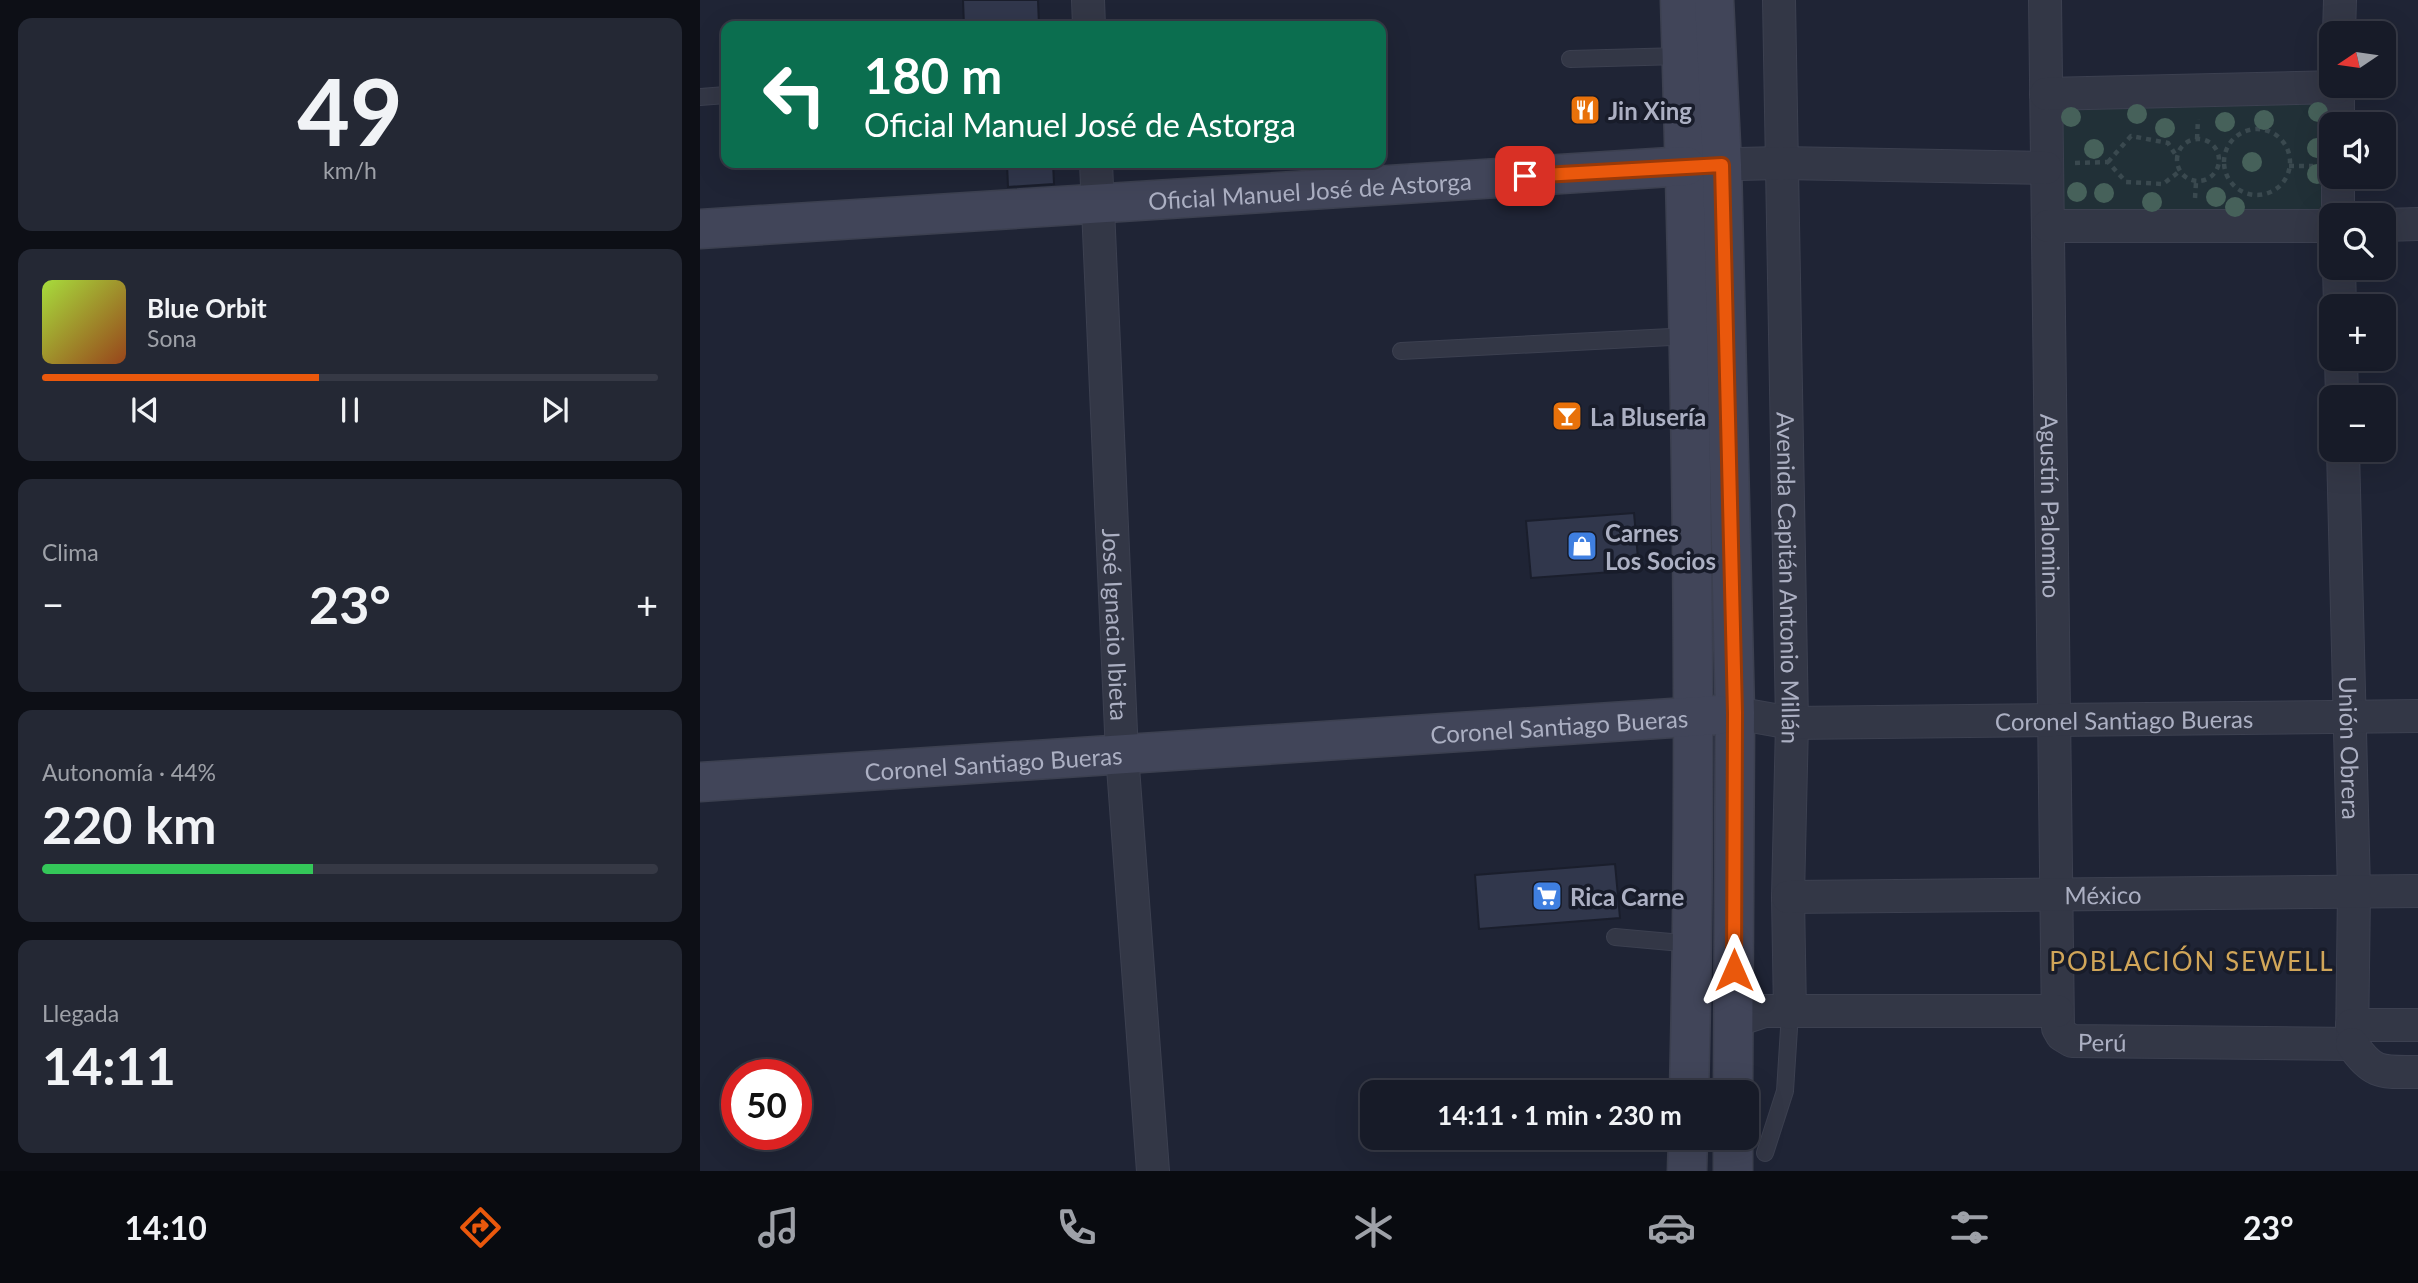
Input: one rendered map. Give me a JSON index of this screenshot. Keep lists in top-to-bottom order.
{
  "streets": {
    "main road": ["Oficial Manuel José de Astorga", "Coronel Santiago Bueras"],
    "street": [
      "Agustín Palomino",
      "Avenida Capitán Antonio Millán",
      "José Ignacio Ibieta",
      "Unión Obrera",
      "México",
      "Perú"
    ]
  },
  "crossings": [
    ["Oficial Manuel José de Astorga", "Agustín Palomino"],
    ["Oficial Manuel José de Astorga", "Avenida Capitán Antonio Millán"],
    ["Oficial Manuel José de Astorga", "José Ignacio Ibieta"],
    ["Agustín Palomino", "Coronel Santiago Bueras"],
    ["Agustín Palomino", "México"],
    ["Agustín Palomino", "Perú"],
    ["Avenida Capitán Antonio Millán", "Coronel Santiago Bueras"],
    ["Avenida Capitán Antonio Millán", "México"],
    ["Avenida Capitán Antonio Millán", "Perú"],
    ["José Ignacio Ibieta", "Coronel Santiago Bueras"],
    ["Coronel Santiago Bueras", "Unión Obrera"],
    ["Unión Obrera", "México"],
    ["Unión Obrera", "Perú"]
  ],
  "districts": ["POBLACIÓN SEWELL"],
  "places": {
    "restaurant": ["Jin Xing"],
    "bar": ["La Blusería"],
    "shop": ["Carnes Los Socios"],
    "supermarket": ["Rica Carne"]
  },
  "north": "left",
  "page": {
    "tile": [
      ["49", "km/h"],
      "Clima",
      ["Autonomía · 44%", "220 km"],
      ["Llegada", "14:11"]
    ],
    "map_buttons": ["+", "−"],
    "turn": ["180 m", "Oficial Manuel José de Astorga"],
    "song": ["Blue Orbit", "Sona"],
    "heat": ["−", "23°", "+"],
    "limit": "50",
    "trip": "14:11 · 1 min · 230 m",
    "tabs": ["14:10", "23°"]
  }
}
